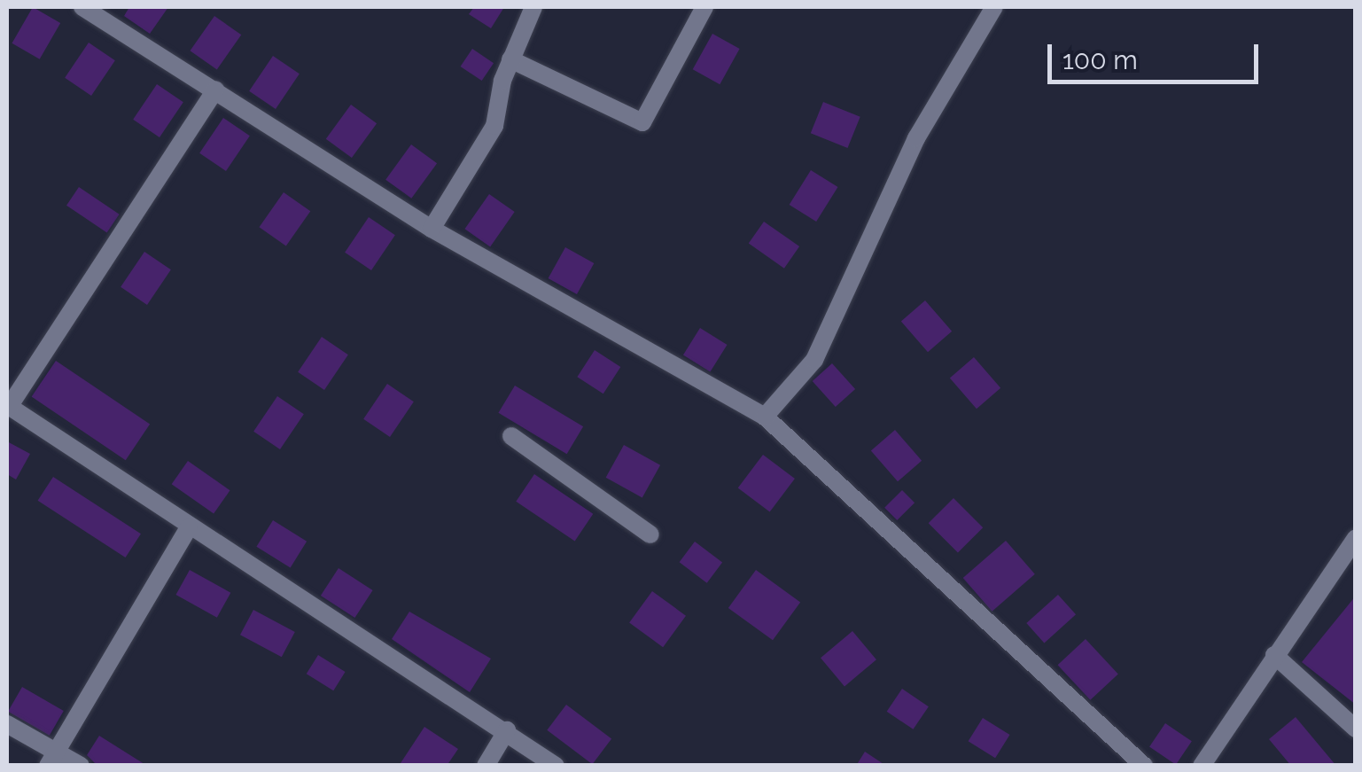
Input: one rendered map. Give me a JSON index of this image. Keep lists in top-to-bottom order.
{
  "scale_bar": "100 m"
}
